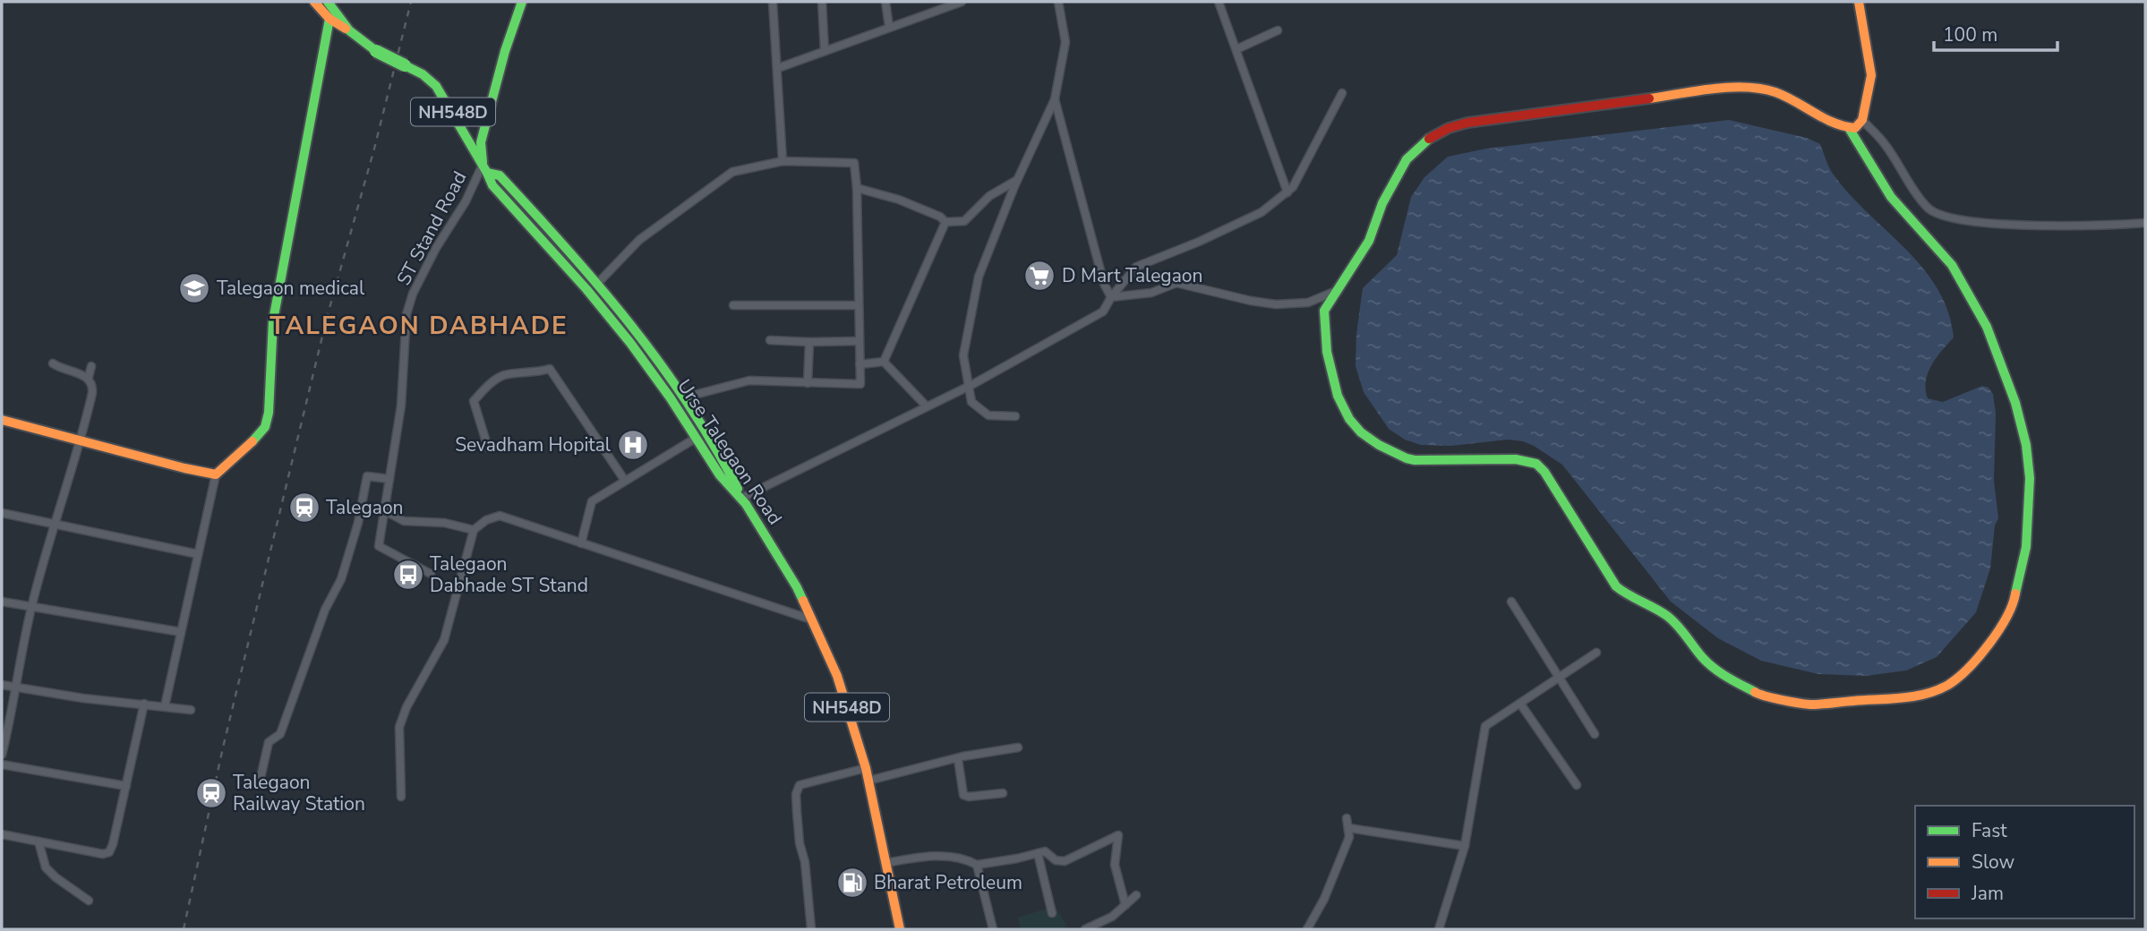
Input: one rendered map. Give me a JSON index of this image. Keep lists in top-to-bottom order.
{
  "streets": {
    "main road": ["NH548D", "Urse Talegaon Road"],
    "street": ["ST Stand Road"]
  },
  "crossings": [
    ["NH548D", "Urse Talegaon Road"],
    ["ST Stand Road", "Urse Talegaon Road"]
  ],
  "districts": ["TALEGAON DABHADE"],
  "places": {
    "supermarket": ["D Mart Talegaon"],
    "school or university": ["Talegaon medical"],
    "hospital": ["Sevadham Hopital"],
    "station": ["Talegaon", "Talegaon Railway Station"],
    "bus stop": ["Talegaon Dabhade ST Stand"],
    "fuel station": ["Bharat Petroleum"]
  },
  "legend": ["Fast", "Slow", "Jam"],
  "scale_bar": "100 m"
}
